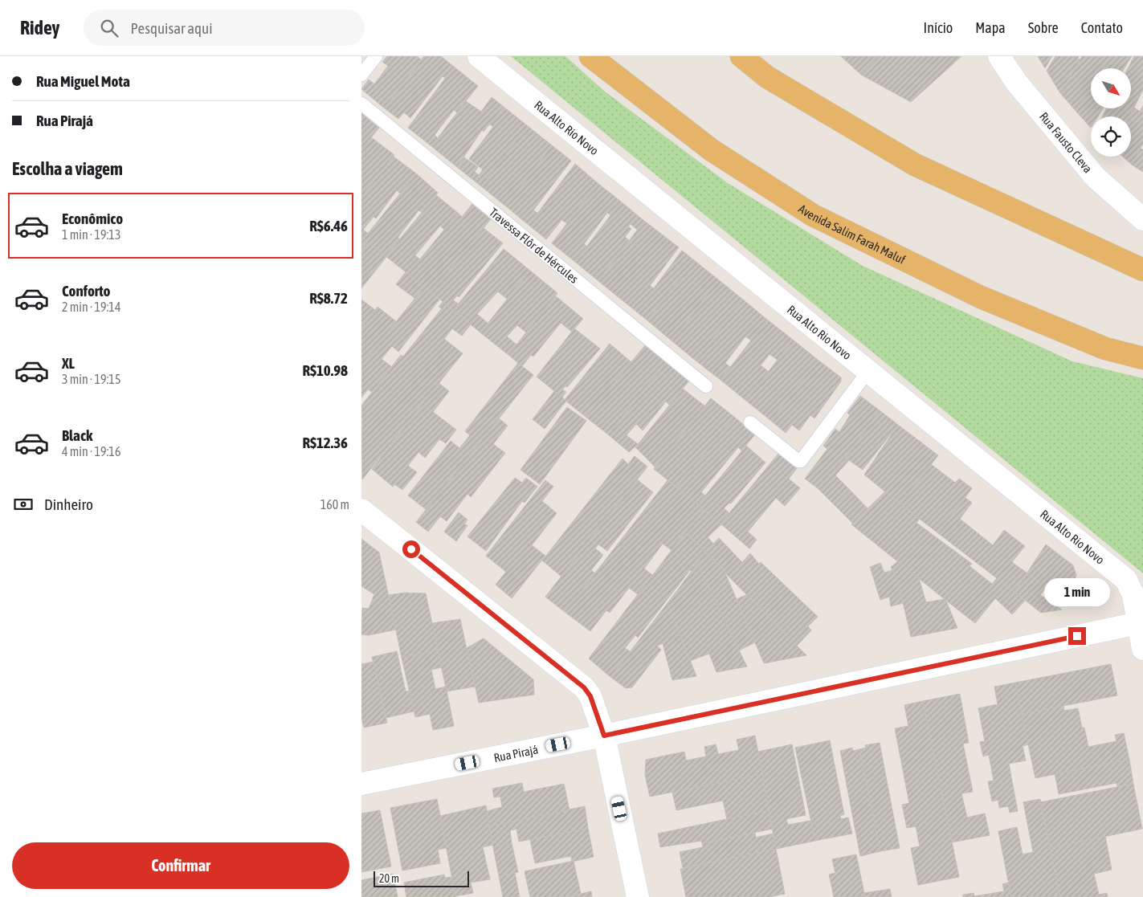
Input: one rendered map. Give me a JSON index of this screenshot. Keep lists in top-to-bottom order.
{
  "streets": {
    "highway": ["Avenida Salim Farah Maluf"],
    "street": ["Rua Alto Rio Novo", "Rua Fausto Cleva", "Rua Pirajá"],
    "lane": ["Travessa Flôr de Hércules"]
  },
  "crossings": [
    ["Rua Alto Rio Novo", "Rua Pirajá"]
  ],
  "scale_bar": "20 m",
  "north": "bottom right",
  "page": {
    "header": "Ridey",
    "search": "Pesquisar aqui",
    "nav": [
      "Início",
      "Mapa",
      "Sobre",
      "Contato"
    ],
    "banner": ["Rua Miguel Mota", "Rua Pirajá"],
    "heading": "Escolha a viagem",
    "list": [
      {
        "name": "Econômico",
        "note": "1 min · 19:13",
        "value": "R$6.46"
      },
      {
        "name": "Conforto",
        "note": "2 min · 19:14",
        "value": "R$8.72"
      },
      {
        "name": "XL",
        "note": "3 min · 19:15",
        "value": "R$10.98"
      },
      {
        "name": "Black",
        "note": "4 min · 19:16",
        "value": "R$12.36"
      }
    ],
    "pay": ["Dinheiro", "160 m"],
    "bubble": "1 min",
    "buttons": "Confirmar",
    "scale": "20 m"
  }
}
